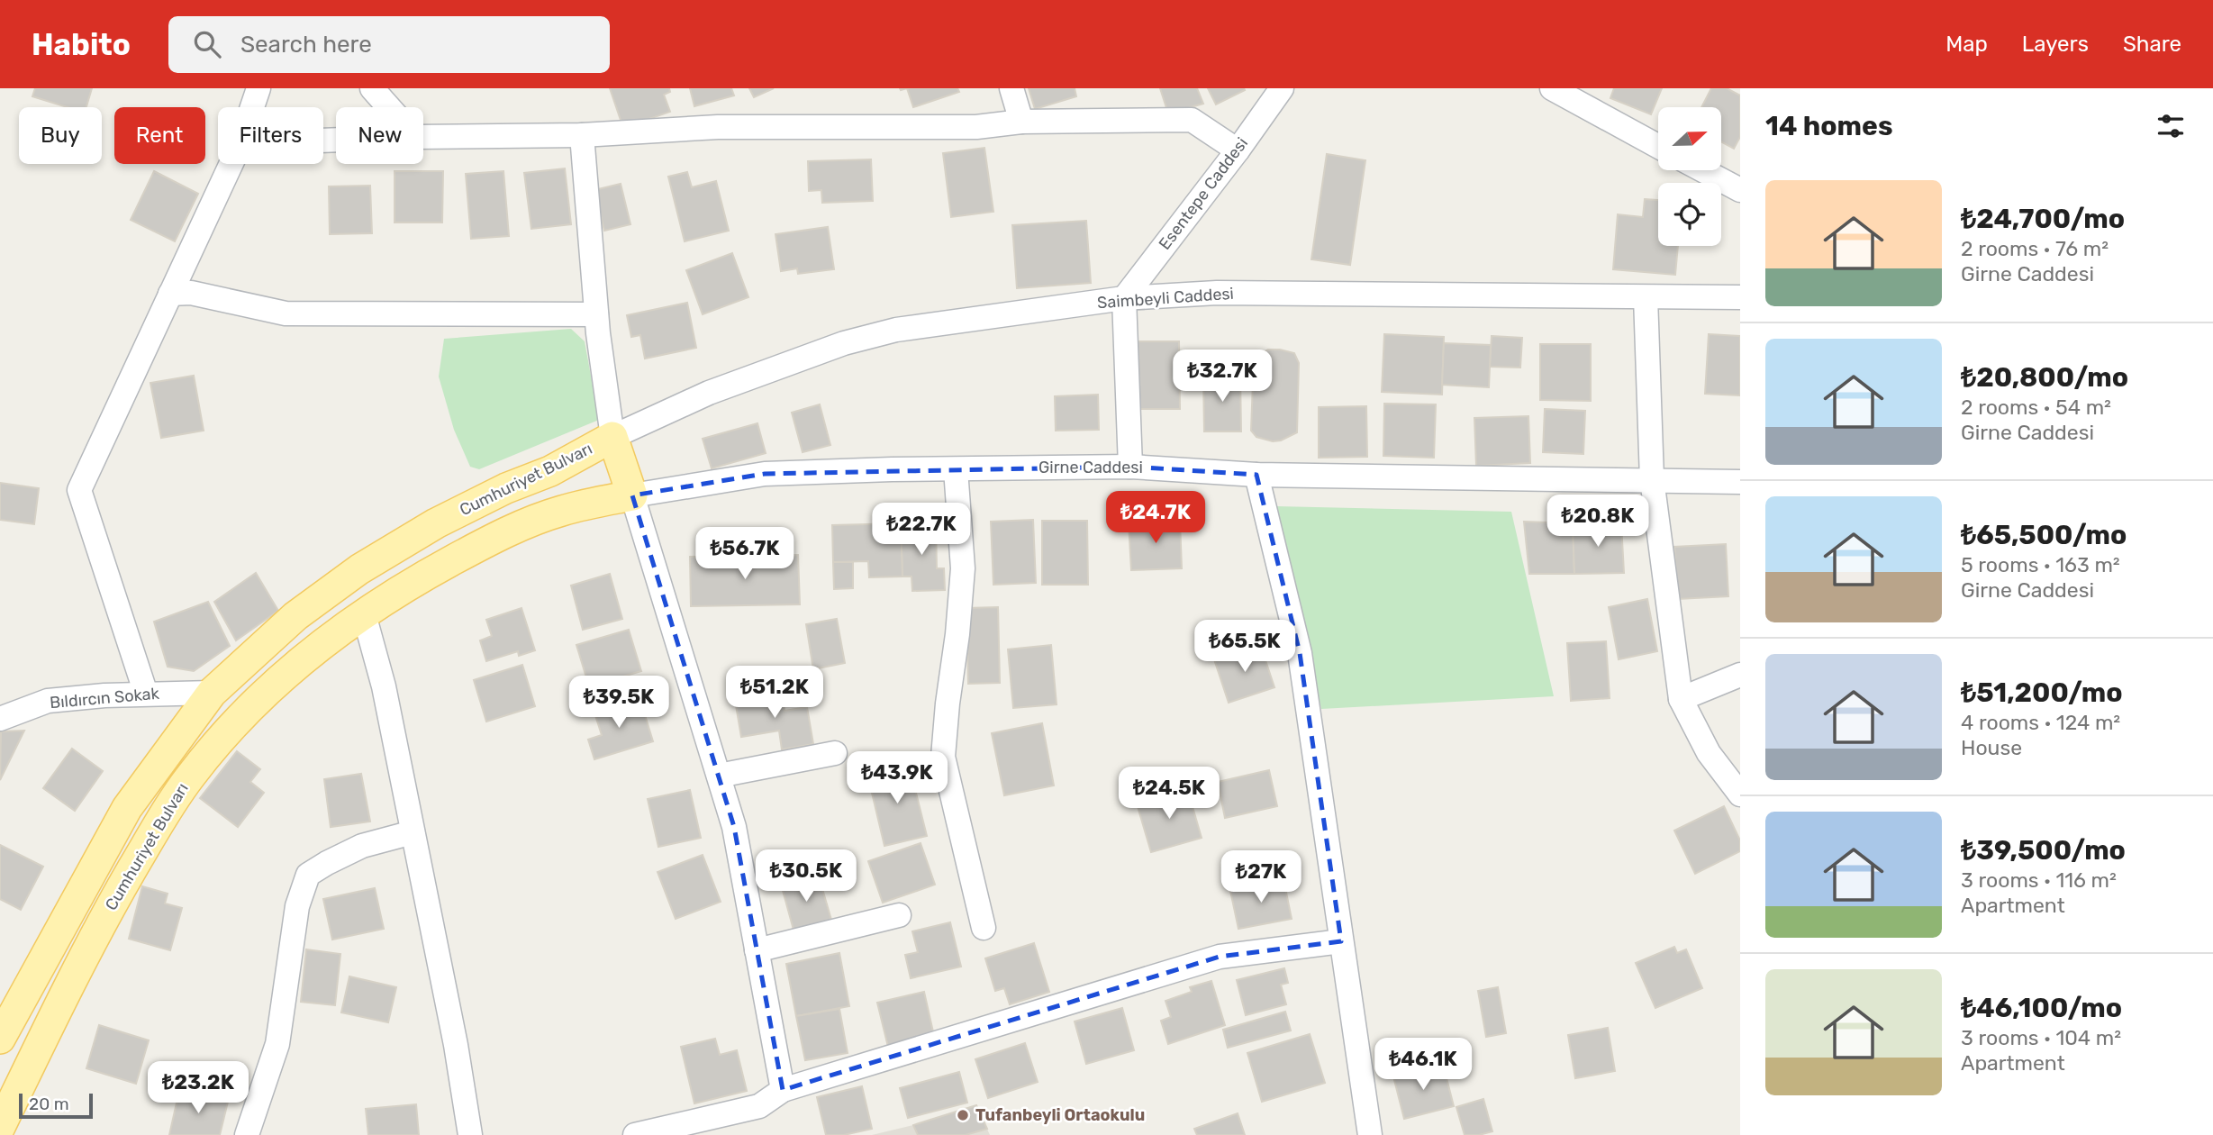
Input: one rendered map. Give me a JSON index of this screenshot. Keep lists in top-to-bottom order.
{
  "streets": {
    "main road": ["Cumhuriyet Bulvarı"],
    "street": [
      "Esentepe Caddesi",
      "Saimbeyli Caddesi",
      "Girne Caddesi",
      "Bıldırcın Sokak"
    ]
  },
  "crossings": [
    ["Esentepe Caddesi", "Saimbeyli Caddesi"],
    ["Saimbeyli Caddesi", "Cumhuriyet Bulvarı"],
    ["Girne Caddesi", "Cumhuriyet Bulvarı"],
    ["Cumhuriyet Bulvarı", "Bıldırcın Sokak"]
  ],
  "places": ["Tufanbeyli Ortaokulu"],
  "scale_bar": "20 m",
  "north": "right",
  "page": {
    "header": "Habito",
    "search": "Search here",
    "nav": ["Map", "Layers", "Share"],
    "heading": "14 homes",
    "chip": [
      "Buy",
      "Rent",
      "Filters",
      "New"
    ],
    "list": [
      {
        "name": "₺24,700/mo",
        "note": "2 rooms · 76 m² · Girne Caddesi"
      },
      {
        "name": "₺20,800/mo",
        "note": "2 rooms · 54 m² · Girne Caddesi"
      },
      {
        "name": "₺65,500/mo",
        "note": "5 rooms · 163 m² · Girne Caddesi"
      },
      {
        "name": "₺51,200/mo",
        "note": "4 rooms · 124 m² · House"
      },
      {
        "name": "₺39,500/mo",
        "note": "3 rooms · 116 m² · Apartment"
      },
      {
        "name": "₺46,100/mo",
        "note": "3 rooms · 104 m² · Apartment"
      }
    ],
    "price": [
      "₺32.7K",
      "₺24.7K",
      "₺20.8K",
      "₺22.7K",
      "₺56.7K",
      "₺65.5K",
      "₺51.2K",
      "₺39.5K",
      "₺43.9K",
      "₺24.5K",
      "₺30.5K",
      "₺27K",
      "₺46.1K",
      "₺23.2K"
    ],
    "scale": "20 m"
  }
}
